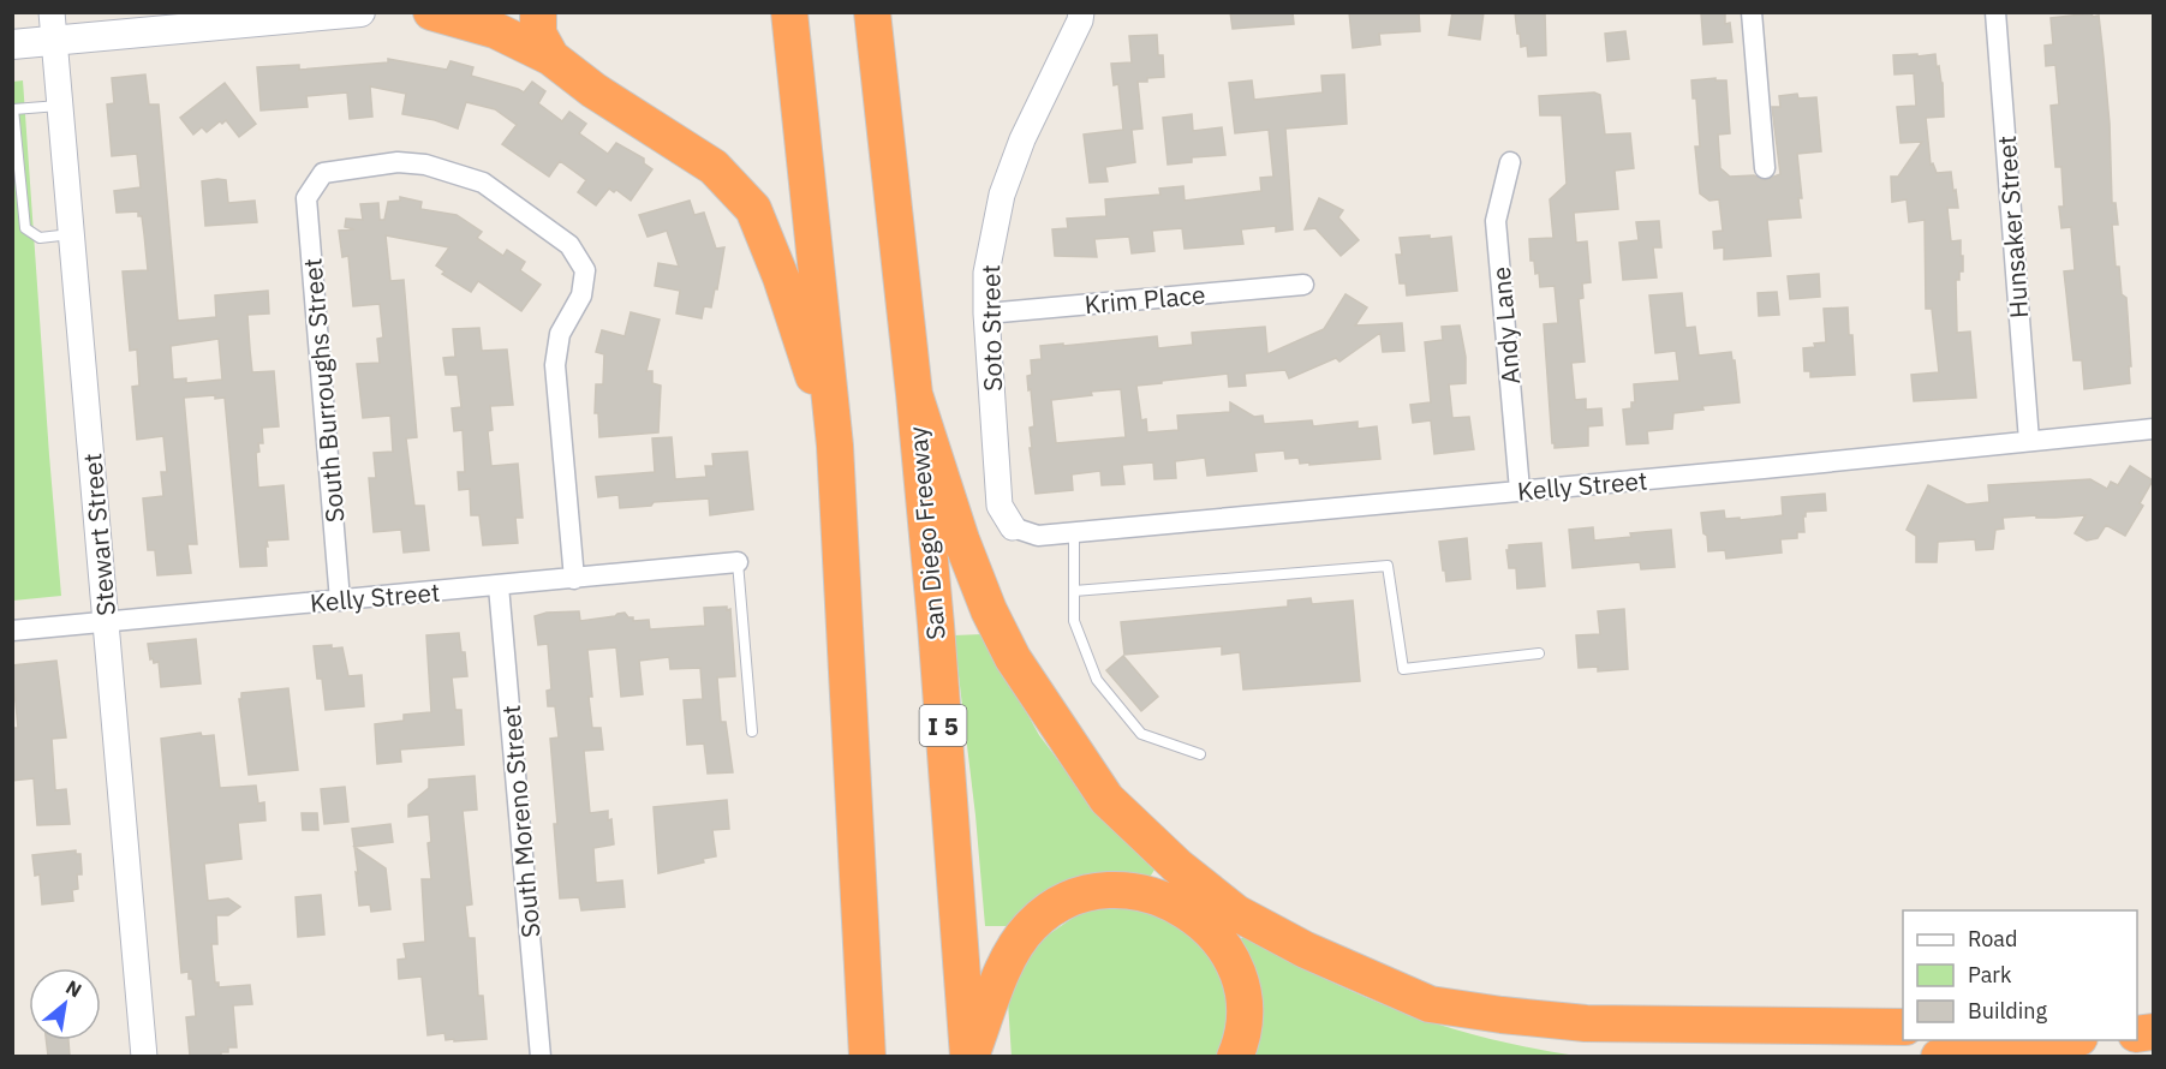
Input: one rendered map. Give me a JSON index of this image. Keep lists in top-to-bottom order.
{
  "streets": {
    "highway": ["San Diego Freeway", "I 5"],
    "street": [
      "Hunsaker Street",
      "Krim Place",
      "Andy Lane",
      "Soto Street",
      "South Burroughs Street",
      "Kelly Street",
      "Stewart Street",
      "South Moreno Street"
    ]
  },
  "crossings": [
    ["Hunsaker Street", "Kelly Street"],
    ["Krim Place", "Soto Street"],
    ["Andy Lane", "Kelly Street"],
    ["Soto Street", "Kelly Street"],
    ["South Burroughs Street", "Kelly Street"],
    ["Kelly Street", "Stewart Street"],
    ["Kelly Street", "South Moreno Street"]
  ],
  "legend": ["Road", "Park", "Building"],
  "north": "top right"
}
